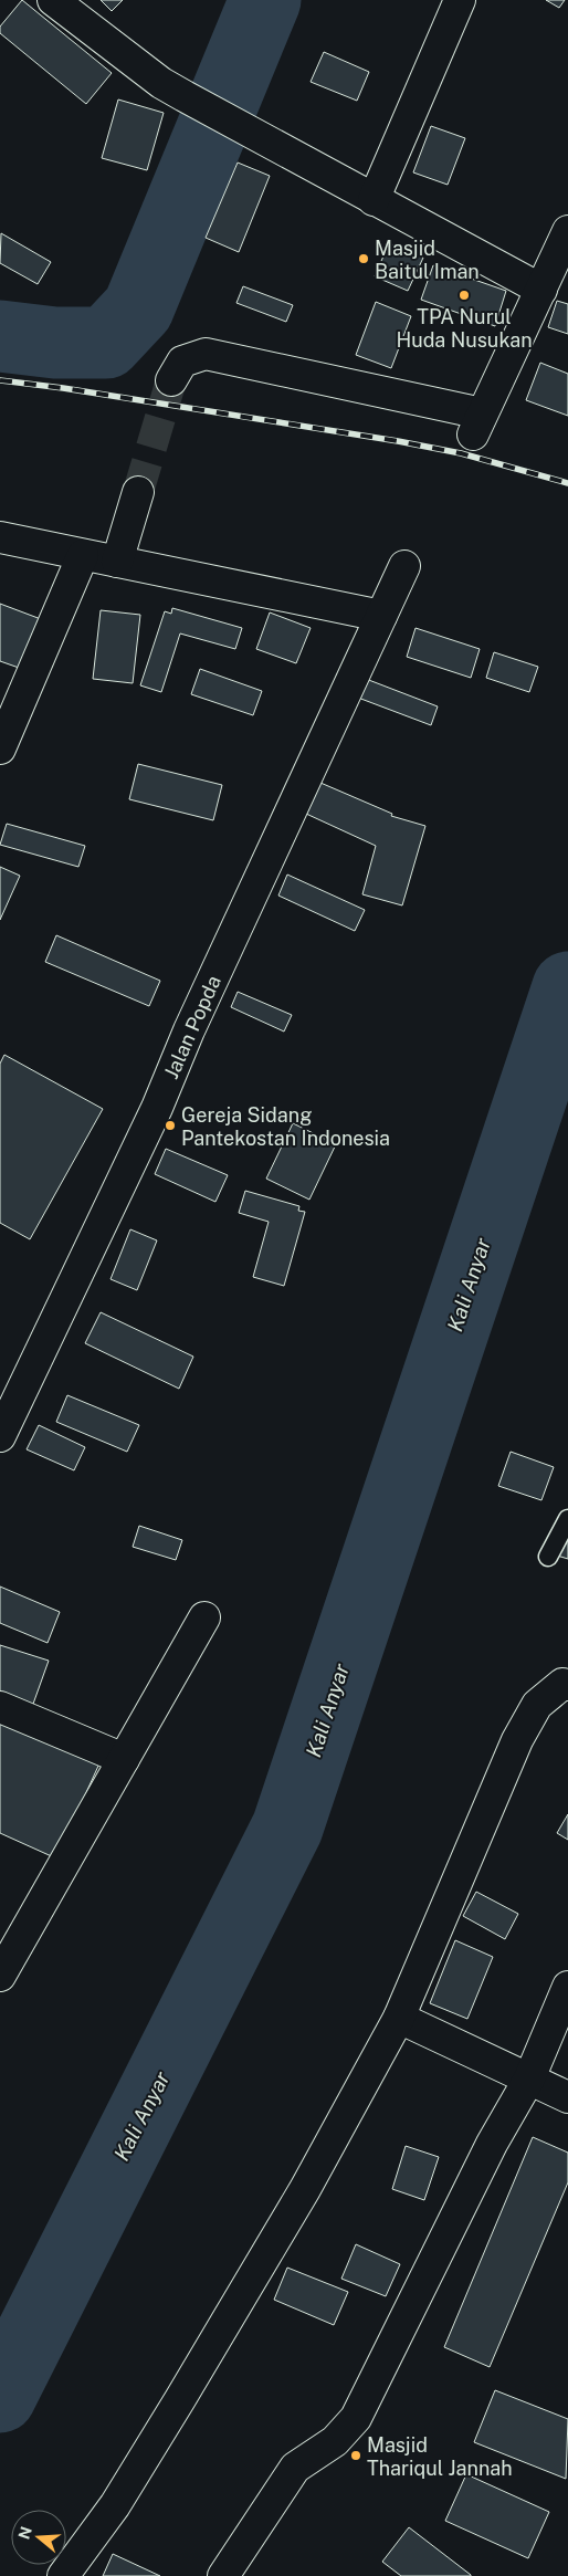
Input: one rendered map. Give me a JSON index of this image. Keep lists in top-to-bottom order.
{
  "streets": {
    "street": ["Jalan Popda"]
  },
  "water": ["Kali Anyar"],
  "places": [
    "Masjid Baitul Iman",
    "TPA Nurul Huda Nusukan",
    "Gereja Sidang Pantekostan Indonesia",
    "Masjid Thariqul Jannah"
  ],
  "north": "left"
}
